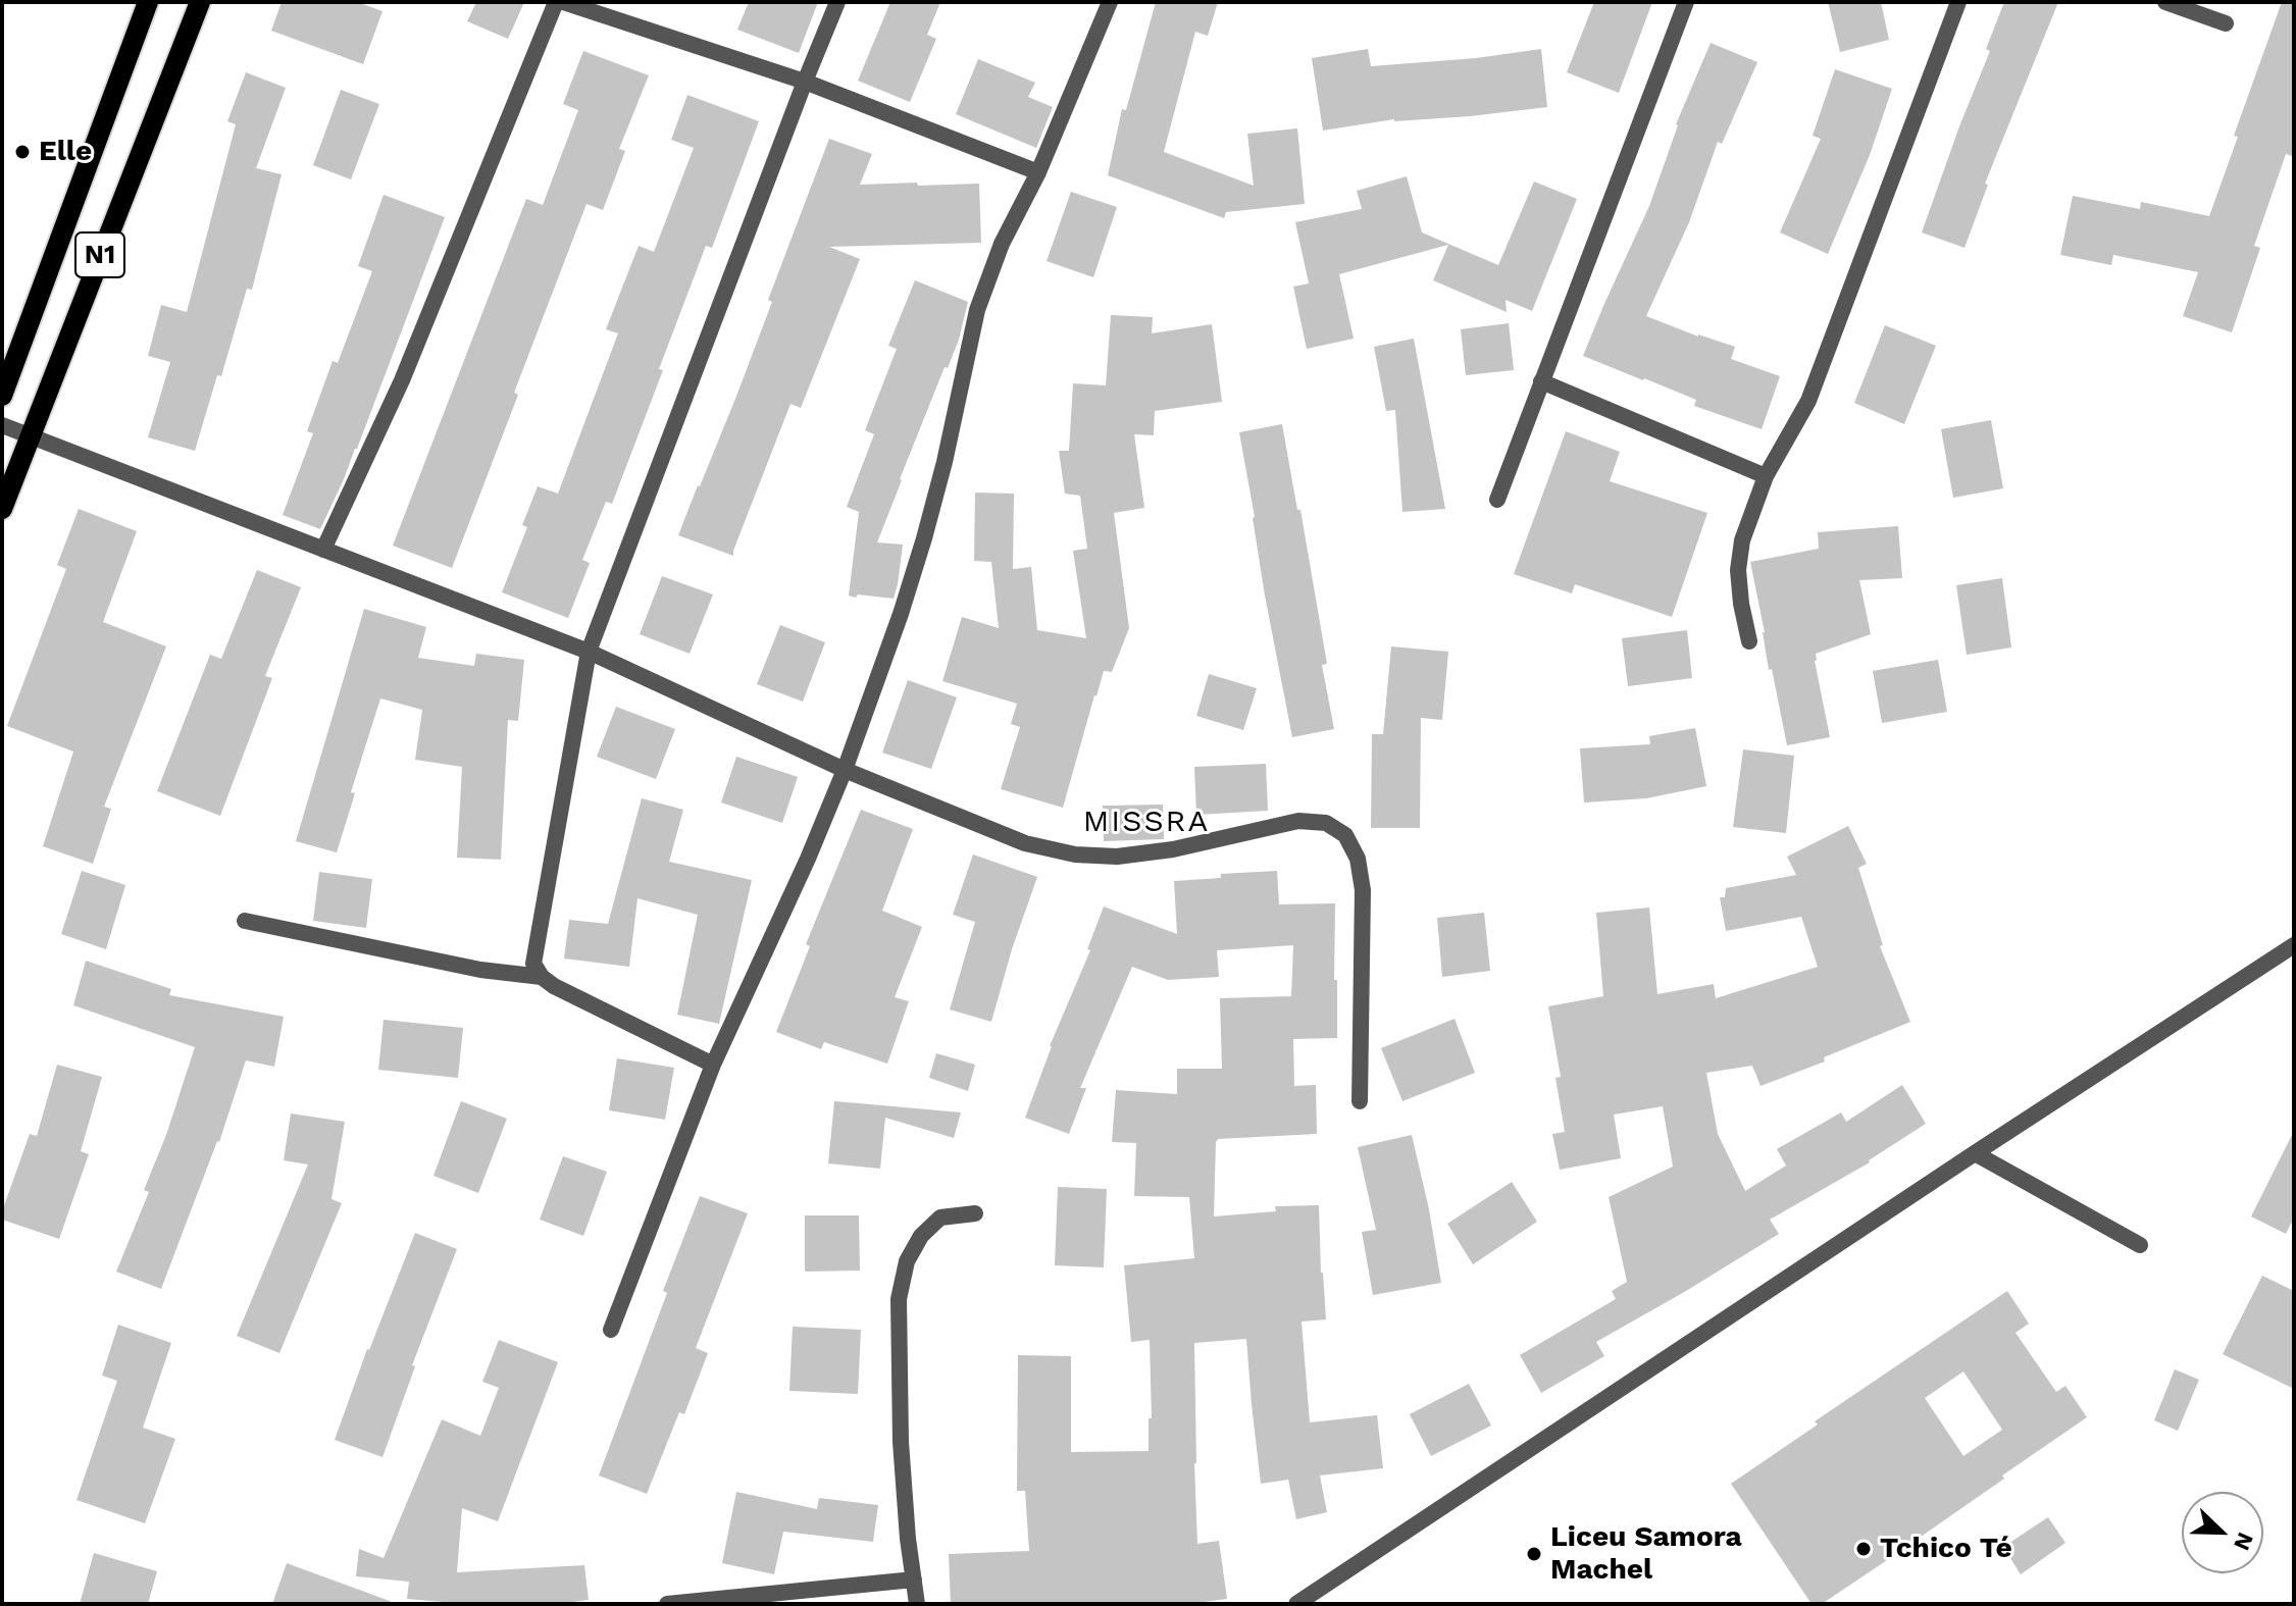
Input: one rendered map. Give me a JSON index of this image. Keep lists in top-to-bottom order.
{
  "streets": {
    "main road": ["N1"]
  },
  "districts": ["MISSRA"],
  "places": ["Elle", "Tchico Té", "Liceu Samora Machel"],
  "north": "bottom right"
}
